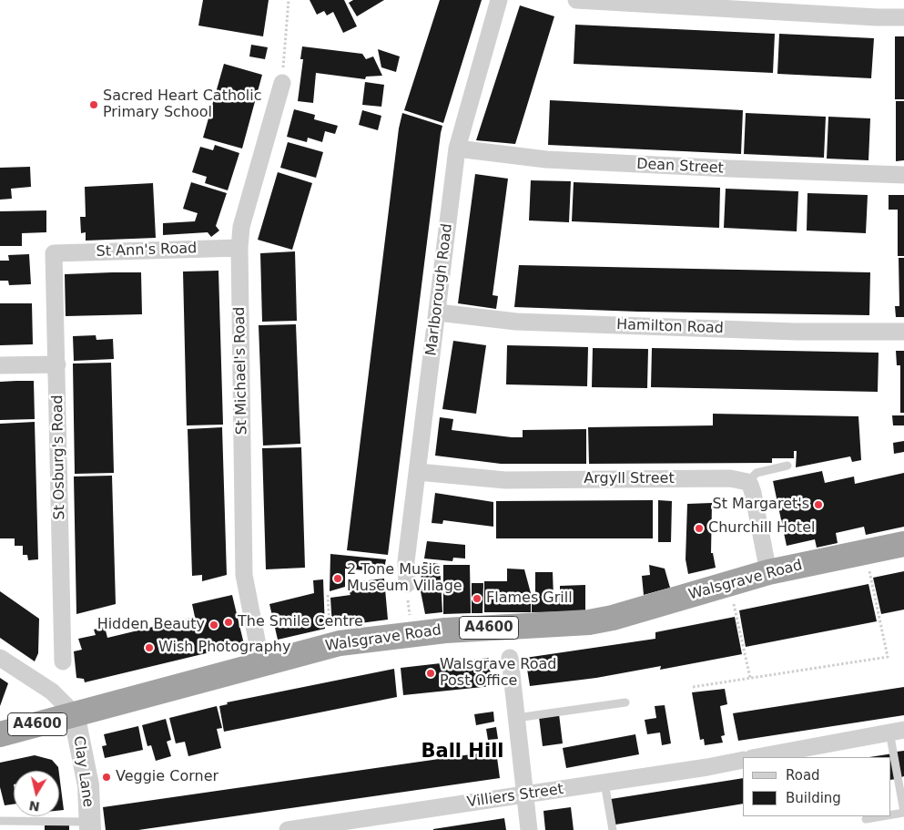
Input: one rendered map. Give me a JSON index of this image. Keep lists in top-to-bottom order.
{
  "streets": {
    "highway": ["Walsgrave Road", "A4600"],
    "street": [
      "Dean Street",
      "St Ann's Road",
      "Marlborough Road",
      "Hamilton Road",
      "St Michael's Road",
      "St Osburg's Road",
      "Argyll Street",
      "Clay Lane",
      "Villiers Street"
    ]
  },
  "crossings": [
    ["Dean Street", "Marlborough Road"],
    ["St Ann's Road", "St Michael's Road"],
    ["St Ann's Road", "St Osburg's Road"],
    ["Marlborough Road", "Hamilton Road"],
    ["Marlborough Road", "Argyll Street"],
    ["St Michael's Road", "Walsgrave Road"],
    ["Walsgrave Road", "Clay Lane"]
  ],
  "districts": ["Ball Hill"],
  "places": [
    "Sacred Heart Catholic Primary School",
    "St Margaret's",
    "Churchill Hotel",
    "2 Tone Music Museum Village",
    "Flames Grill",
    "The Smile Centre",
    "Hidden Beauty",
    "Wish Photography",
    "Walsgrave Road Post Office",
    "Veggie Corner"
  ],
  "legend": ["Road", "Building"],
  "north": "bottom"
}
